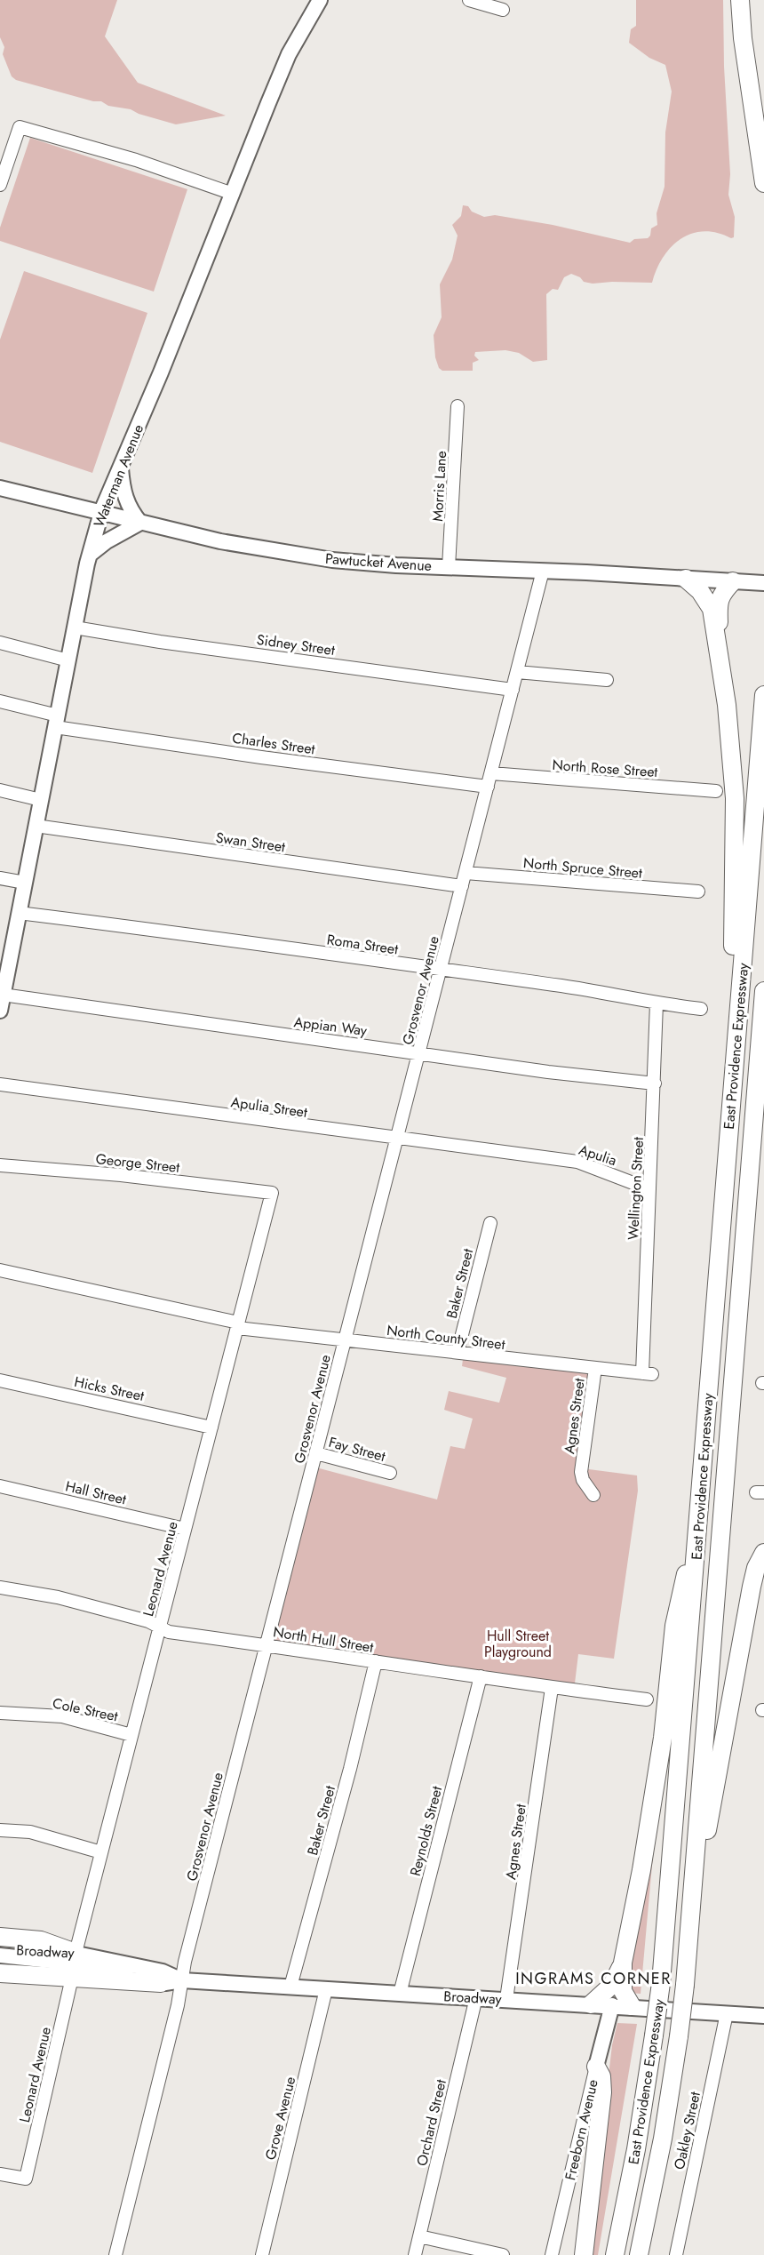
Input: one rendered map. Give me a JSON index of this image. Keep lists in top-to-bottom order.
{
  "streets": {
    "highway": ["East Providence Expressway"],
    "main road": [
      "Waterman Avenue",
      "Pawtucket Avenue",
      "Broadway",
      "Freeborn Avenue"
    ],
    "street": [
      "Morris Lane",
      "Sidney Street",
      "Charles Street",
      "North Rose Street",
      "Swan Street",
      "North Spruce Street",
      "Roma Street",
      "Grosvenor Avenue",
      "Appian Way",
      "Apulia Street",
      "Apulia",
      "George Street",
      "Wellington Street",
      "Baker Street",
      "North County Street",
      "Hicks Street",
      "Agnes Street",
      "Fay Street",
      "Hall Street",
      "Leonard Avenue",
      "North Hull Street",
      "Cole Street",
      "Reynolds Street",
      "Grove Avenue",
      "Orchard Street",
      "Oakley Street"
    ]
  },
  "crossings": [
    ["Waterman Avenue", "Pawtucket Avenue"],
    ["Waterman Avenue", "Sidney Street"],
    ["Waterman Avenue", "Charles Street"],
    ["Waterman Avenue", "Swan Street"],
    ["Waterman Avenue", "Roma Street"],
    ["Waterman Avenue", "Appian Way"],
    ["Morris Lane", "Pawtucket Avenue"],
    ["Pawtucket Avenue", "Grosvenor Avenue"],
    ["Sidney Street", "Grosvenor Avenue"],
    ["Charles Street", "Grosvenor Avenue"],
    ["North Rose Street", "Grosvenor Avenue"],
    ["Swan Street", "Grosvenor Avenue"],
    ["North Spruce Street", "Grosvenor Avenue"],
    ["Roma Street", "Grosvenor Avenue"],
    ["Roma Street", "Wellington Street"],
    ["Grosvenor Avenue", "Appian Way"],
    ["Grosvenor Avenue", "Apulia Street"],
    ["Grosvenor Avenue", "North County Street"],
    ["Grosvenor Avenue", "Fay Street"],
    ["Grosvenor Avenue", "North Hull Street"],
    ["Grosvenor Avenue", "Broadway"],
    ["Appian Way", "Wellington Street"],
    ["Apulia Street", "Apulia"],
    ["Apulia", "Wellington Street"],
    ["George Street", "Leonard Avenue"],
    ["Wellington Street", "North County Street"],
    ["Baker Street", "North County Street"],
    ["Baker Street", "North Hull Street"],
    ["Baker Street", "Broadway"],
    ["North County Street", "Agnes Street"],
    ["North County Street", "Leonard Avenue"],
    ["Hicks Street", "Leonard Avenue"],
    ["Agnes Street", "North Hull Street"],
    ["Agnes Street", "Broadway"],
    ["Hall Street", "Leonard Avenue"],
    ["Leonard Avenue", "North Hull Street"],
    ["Leonard Avenue", "Cole Street"],
    ["Leonard Avenue", "Broadway"],
    ["North Hull Street", "Reynolds Street"],
    ["Reynolds Street", "Broadway"],
    ["Broadway", "Grove Avenue"],
    ["Broadway", "Orchard Street"],
    ["Broadway", "Freeborn Avenue"],
    ["Broadway", "Oakley Street"]
  ],
  "districts": ["INGRAMS CORNER"],
  "parks": ["Hull Street Playground"]
}
